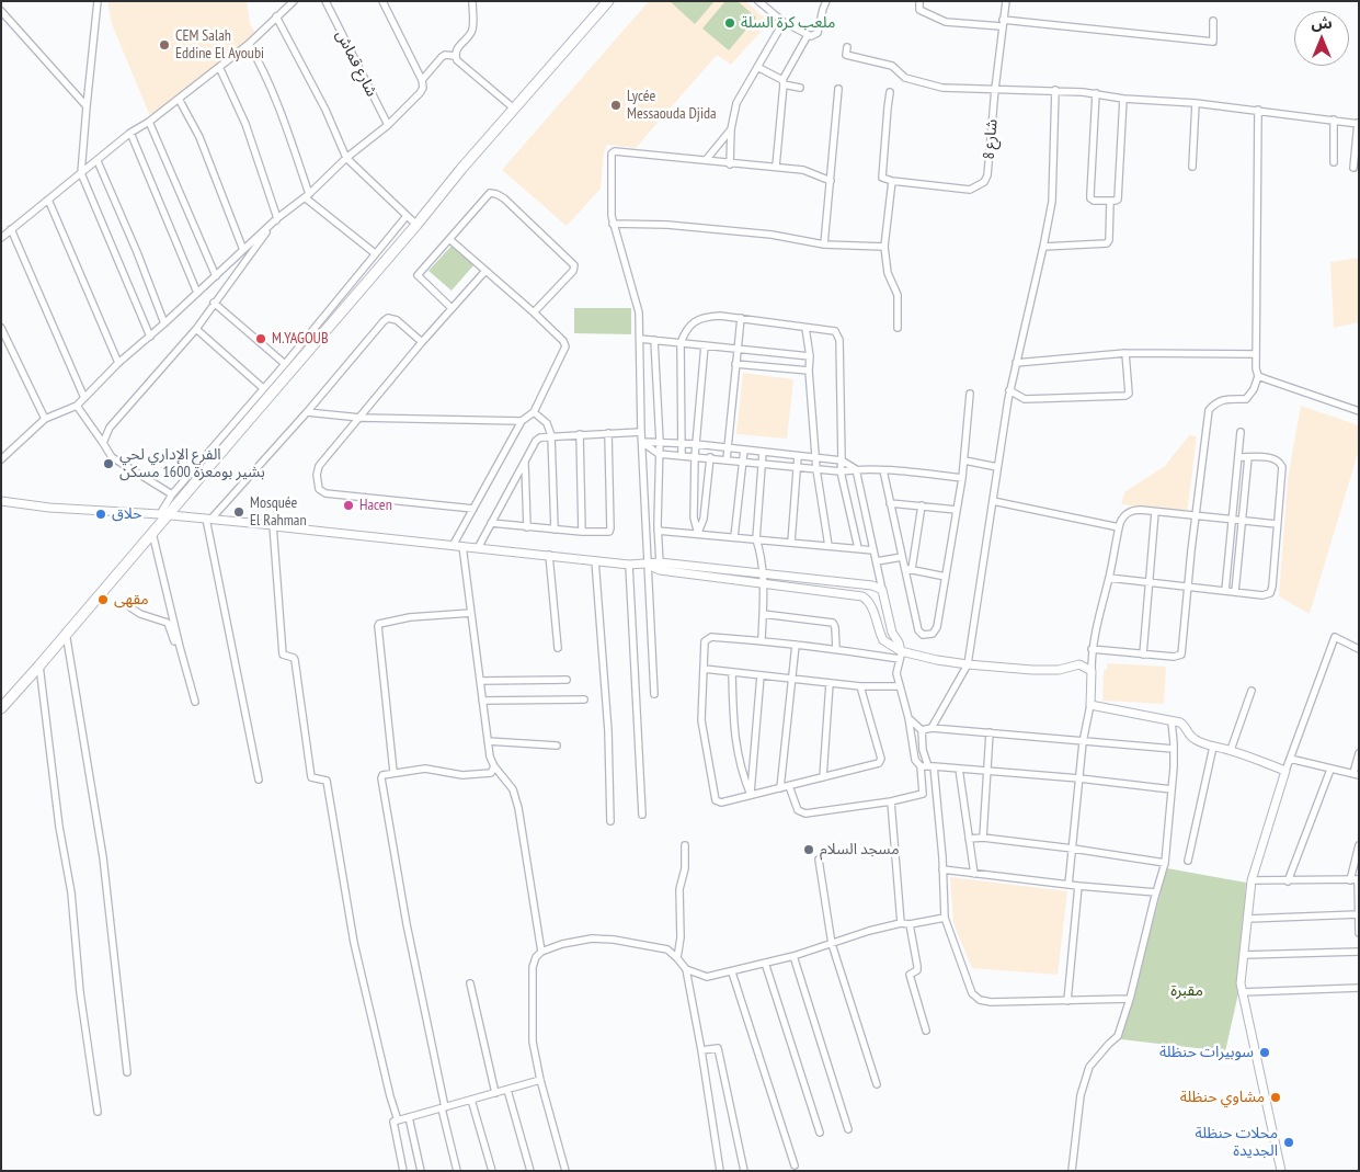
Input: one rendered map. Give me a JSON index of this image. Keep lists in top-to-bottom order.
{
  "streets": {
    "street": ["شارع قماش", "شارع 8"]
  },
  "parks": ["مقبرة"],
  "places": [
    "ملعب كرة السلة",
    "CEM Salah Eddine El Ayoubi",
    "Lycée Messaouda Djida",
    "M.YAGOUB",
    "الفرع الإداري لحي بشير بومعزة 1600 مسكن",
    "Hacen",
    "Mosquée El Rahman",
    "حلاق",
    "مقهى",
    "مسجد السلام",
    "سوبيرات حنظلة",
    "مشاوي حنظلة",
    "محلات حنظلة الجديدة"
  ],
  "north": "top"
}
